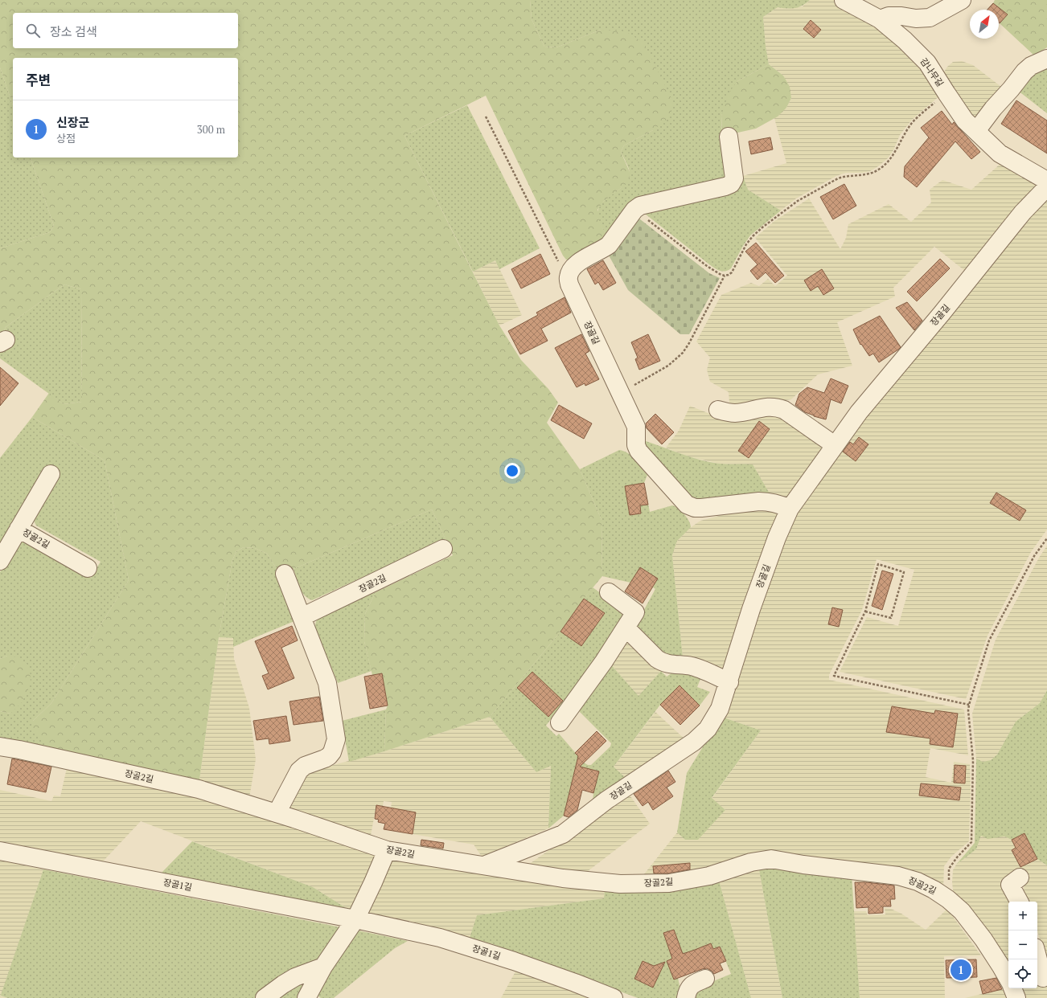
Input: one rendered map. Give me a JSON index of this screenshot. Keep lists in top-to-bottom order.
{
  "streets": {
    "street": [
      "감나무길",
      "장골길",
      "장골2길",
      "장골1길"
    ]
  },
  "crossings": [
    ["장골길", "장골2길"]
  ],
  "north": "top right",
  "page": {
    "search": "장소 검색",
    "heading": "주변",
    "list": [
      {
        "mark": "1",
        "name": "신장군",
        "note": "상점",
        "value": "300 m"
      }
    ],
    "map_buttons": ["+", "−"],
    "pins": "1"
  }
}
